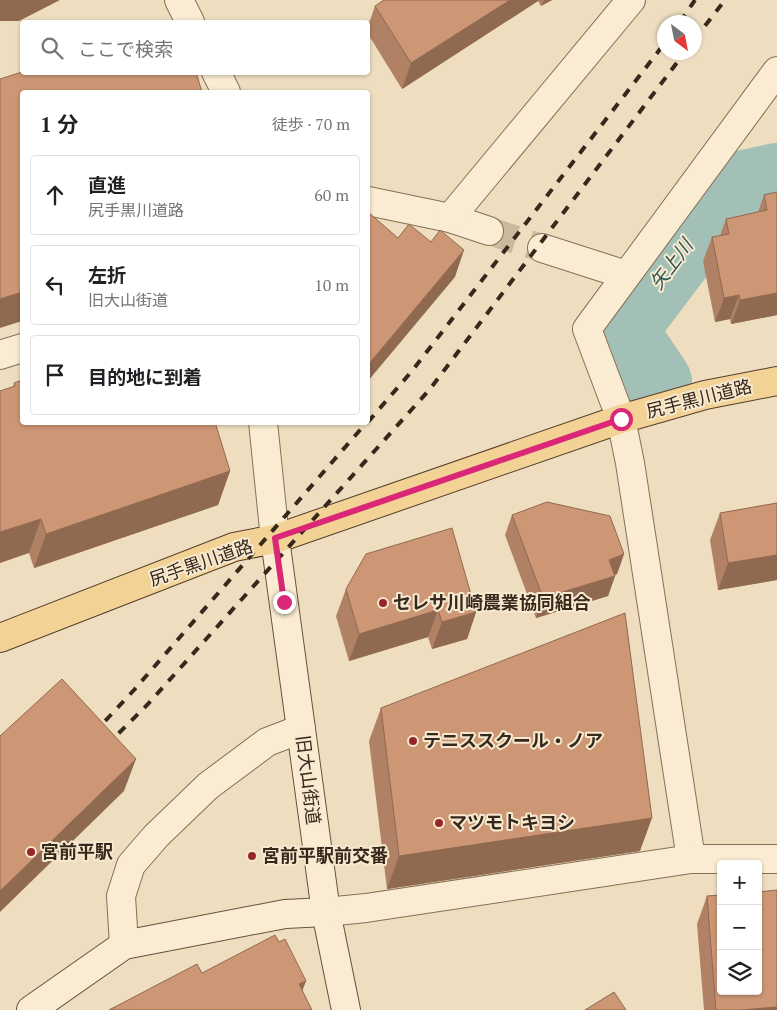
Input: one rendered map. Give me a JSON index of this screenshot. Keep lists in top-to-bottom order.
{
  "streets": {
    "main road": ["尻手黒川道路"],
    "street": ["旧大山街道"]
  },
  "crossings": [
    ["尻手黒川道路", "旧大山街道"]
  ],
  "water": ["矢上川"],
  "places": [
    "セレサ川崎農業協同組合",
    "テニススクール・ノア",
    "マツモトキヨシ",
    "宮前平駅",
    "宮前平駅前交番"
  ],
  "north": "bottom right",
  "page": {
    "search": "ここで検索",
    "heading": ["1 分", "徒歩 · 70 m"],
    "list": [
      ["直進", "尻手黒川道路", "60 m"],
      ["左折", "旧大山街道", "10 m"],
      "目的地に到着"
    ],
    "map_buttons": ["+", "−"]
  }
}
